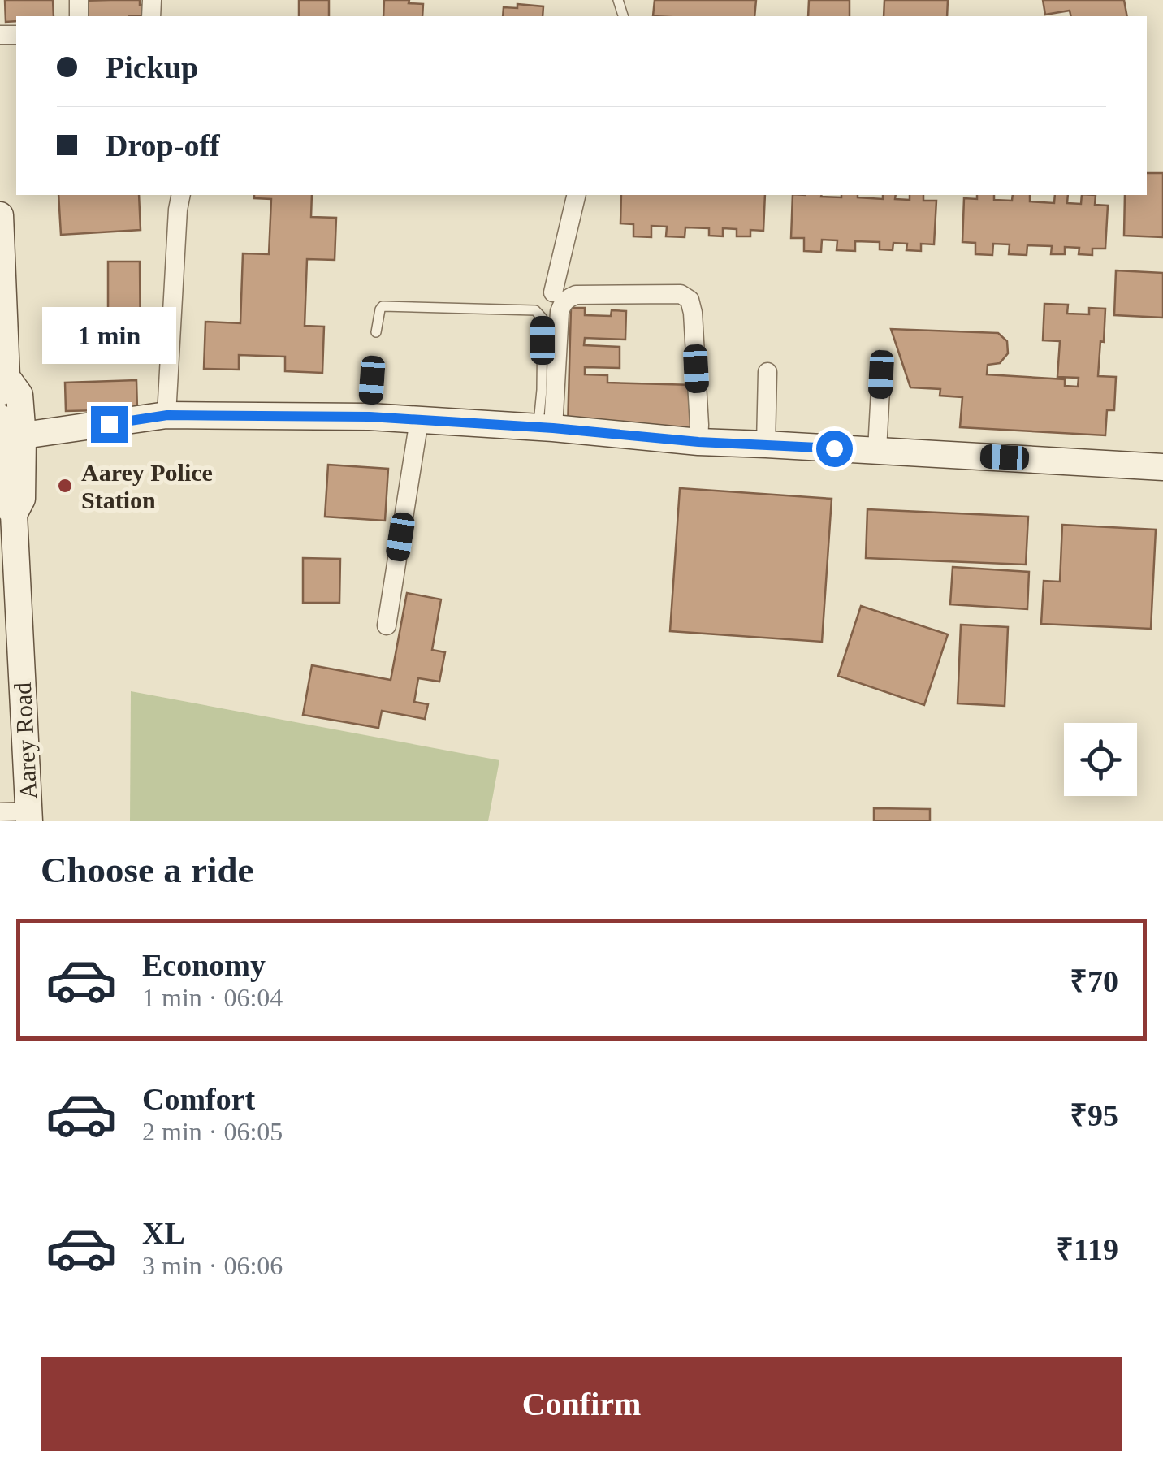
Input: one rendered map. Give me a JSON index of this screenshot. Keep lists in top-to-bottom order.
{
  "streets": {
    "street": ["Aarey Road"]
  },
  "places": ["Aarey Police Station"],
  "page": {
    "banner": ["Pickup", "Drop-off"],
    "bubble": "1 min",
    "heading": "Choose a ride",
    "list": [
      {
        "name": "Economy",
        "note": "1 min · 06:04",
        "value": "₹70"
      },
      {
        "name": "Comfort",
        "note": "2 min · 06:05",
        "value": "₹95"
      },
      {
        "name": "XL",
        "note": "3 min · 06:06",
        "value": "₹119"
      }
    ],
    "buttons": "Confirm"
  }
}
